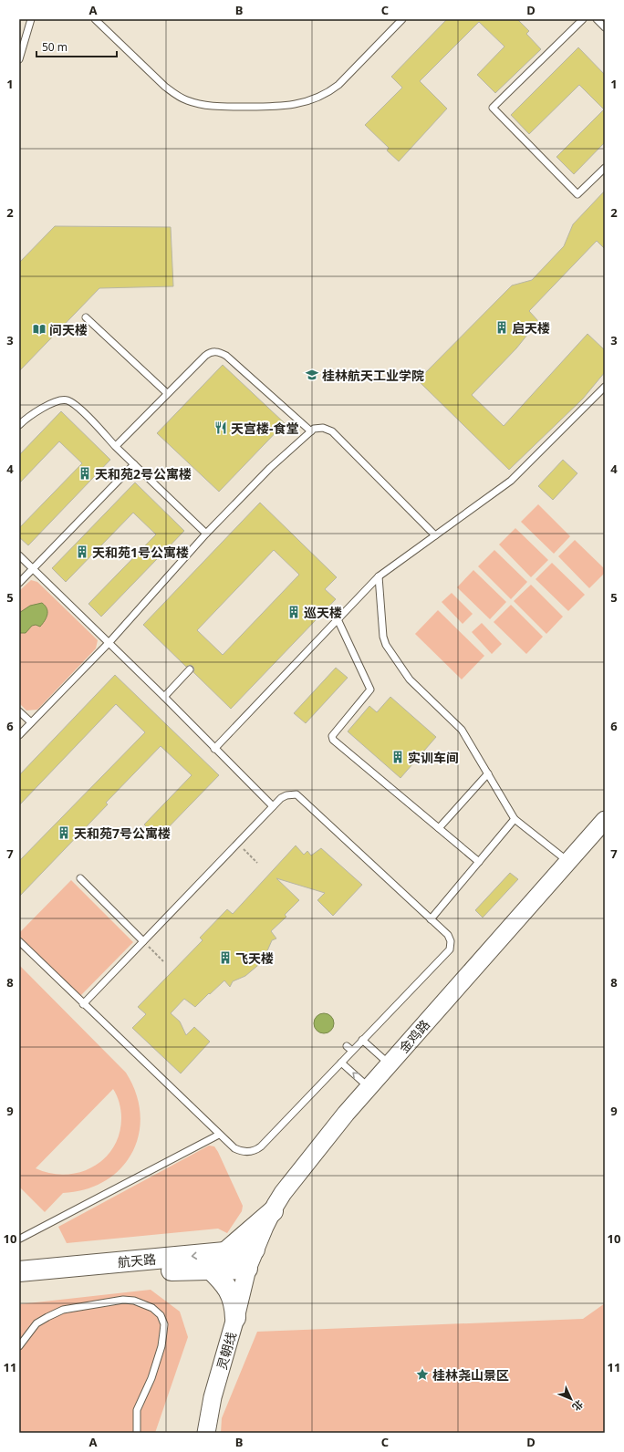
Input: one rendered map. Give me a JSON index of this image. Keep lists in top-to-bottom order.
{
  "streets": {
    "main road": ["金鸡路", "航天路", "灵朝线"]
  },
  "crossings": [
    ["金鸡路", "航天路"],
    ["金鸡路", "灵朝线"],
    ["航天路", "灵朝线"]
  ],
  "places": {
    "building": [
      "启天楼",
      "天和苑2号公寓楼",
      "天和苑1号公寓楼",
      "巡天楼",
      "实训车间",
      "天和苑7号公寓楼",
      "飞天楼"
    ],
    "library": ["问天楼"],
    "school or university": ["桂林航天工业学院"],
    "restaurant": ["天宫楼-食堂"],
    "place": ["桂林尧山景区"]
  },
  "scale_bar": "50 m",
  "north": "bottom right",
  "grid": {
    "columns": [
      "A",
      "B",
      "C",
      "D"
    ],
    "rows": [
      "1",
      "2",
      "3",
      "4",
      "5",
      "6",
      "7",
      "8",
      "9",
      "10",
      "11"
    ]
  }
}
